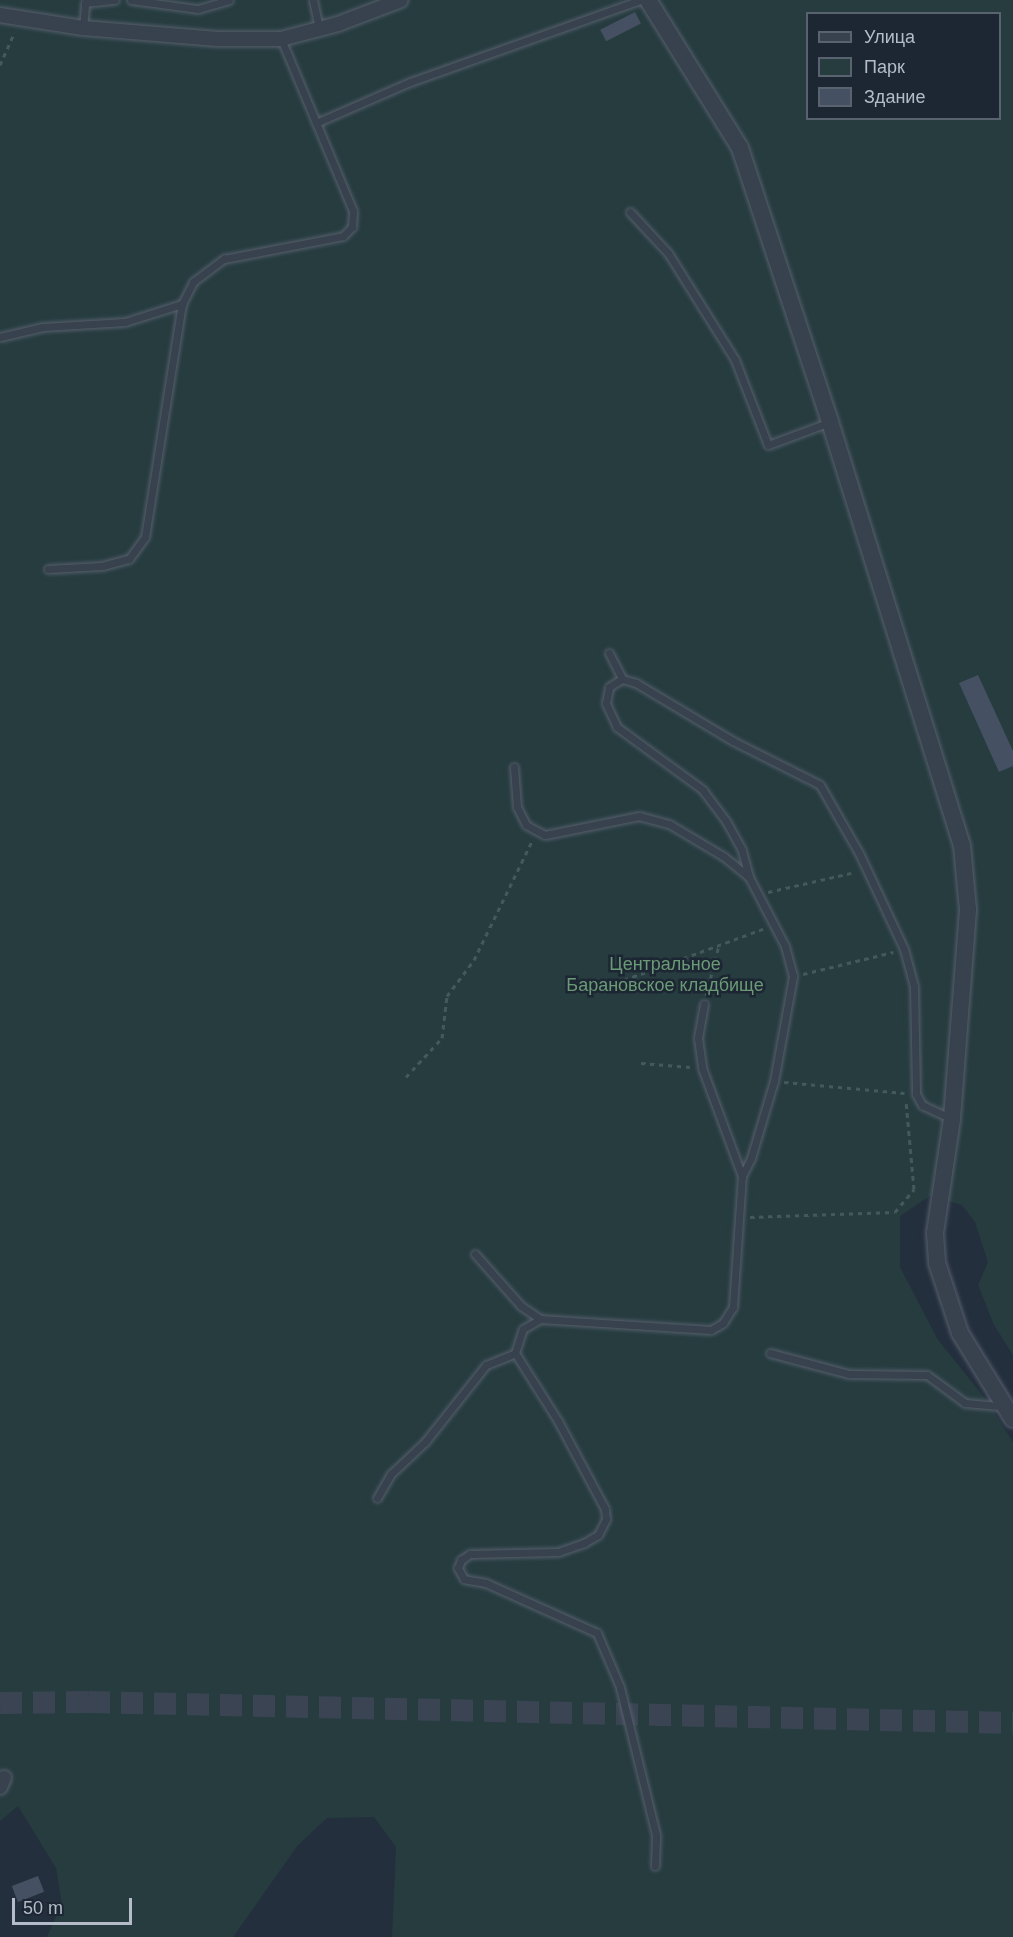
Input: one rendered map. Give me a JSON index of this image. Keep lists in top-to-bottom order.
{
  "parks": ["Центральное Барановское кладбище"],
  "legend": ["Улица", "Парк", "Здание"],
  "scale_bar": "50 m"
}
